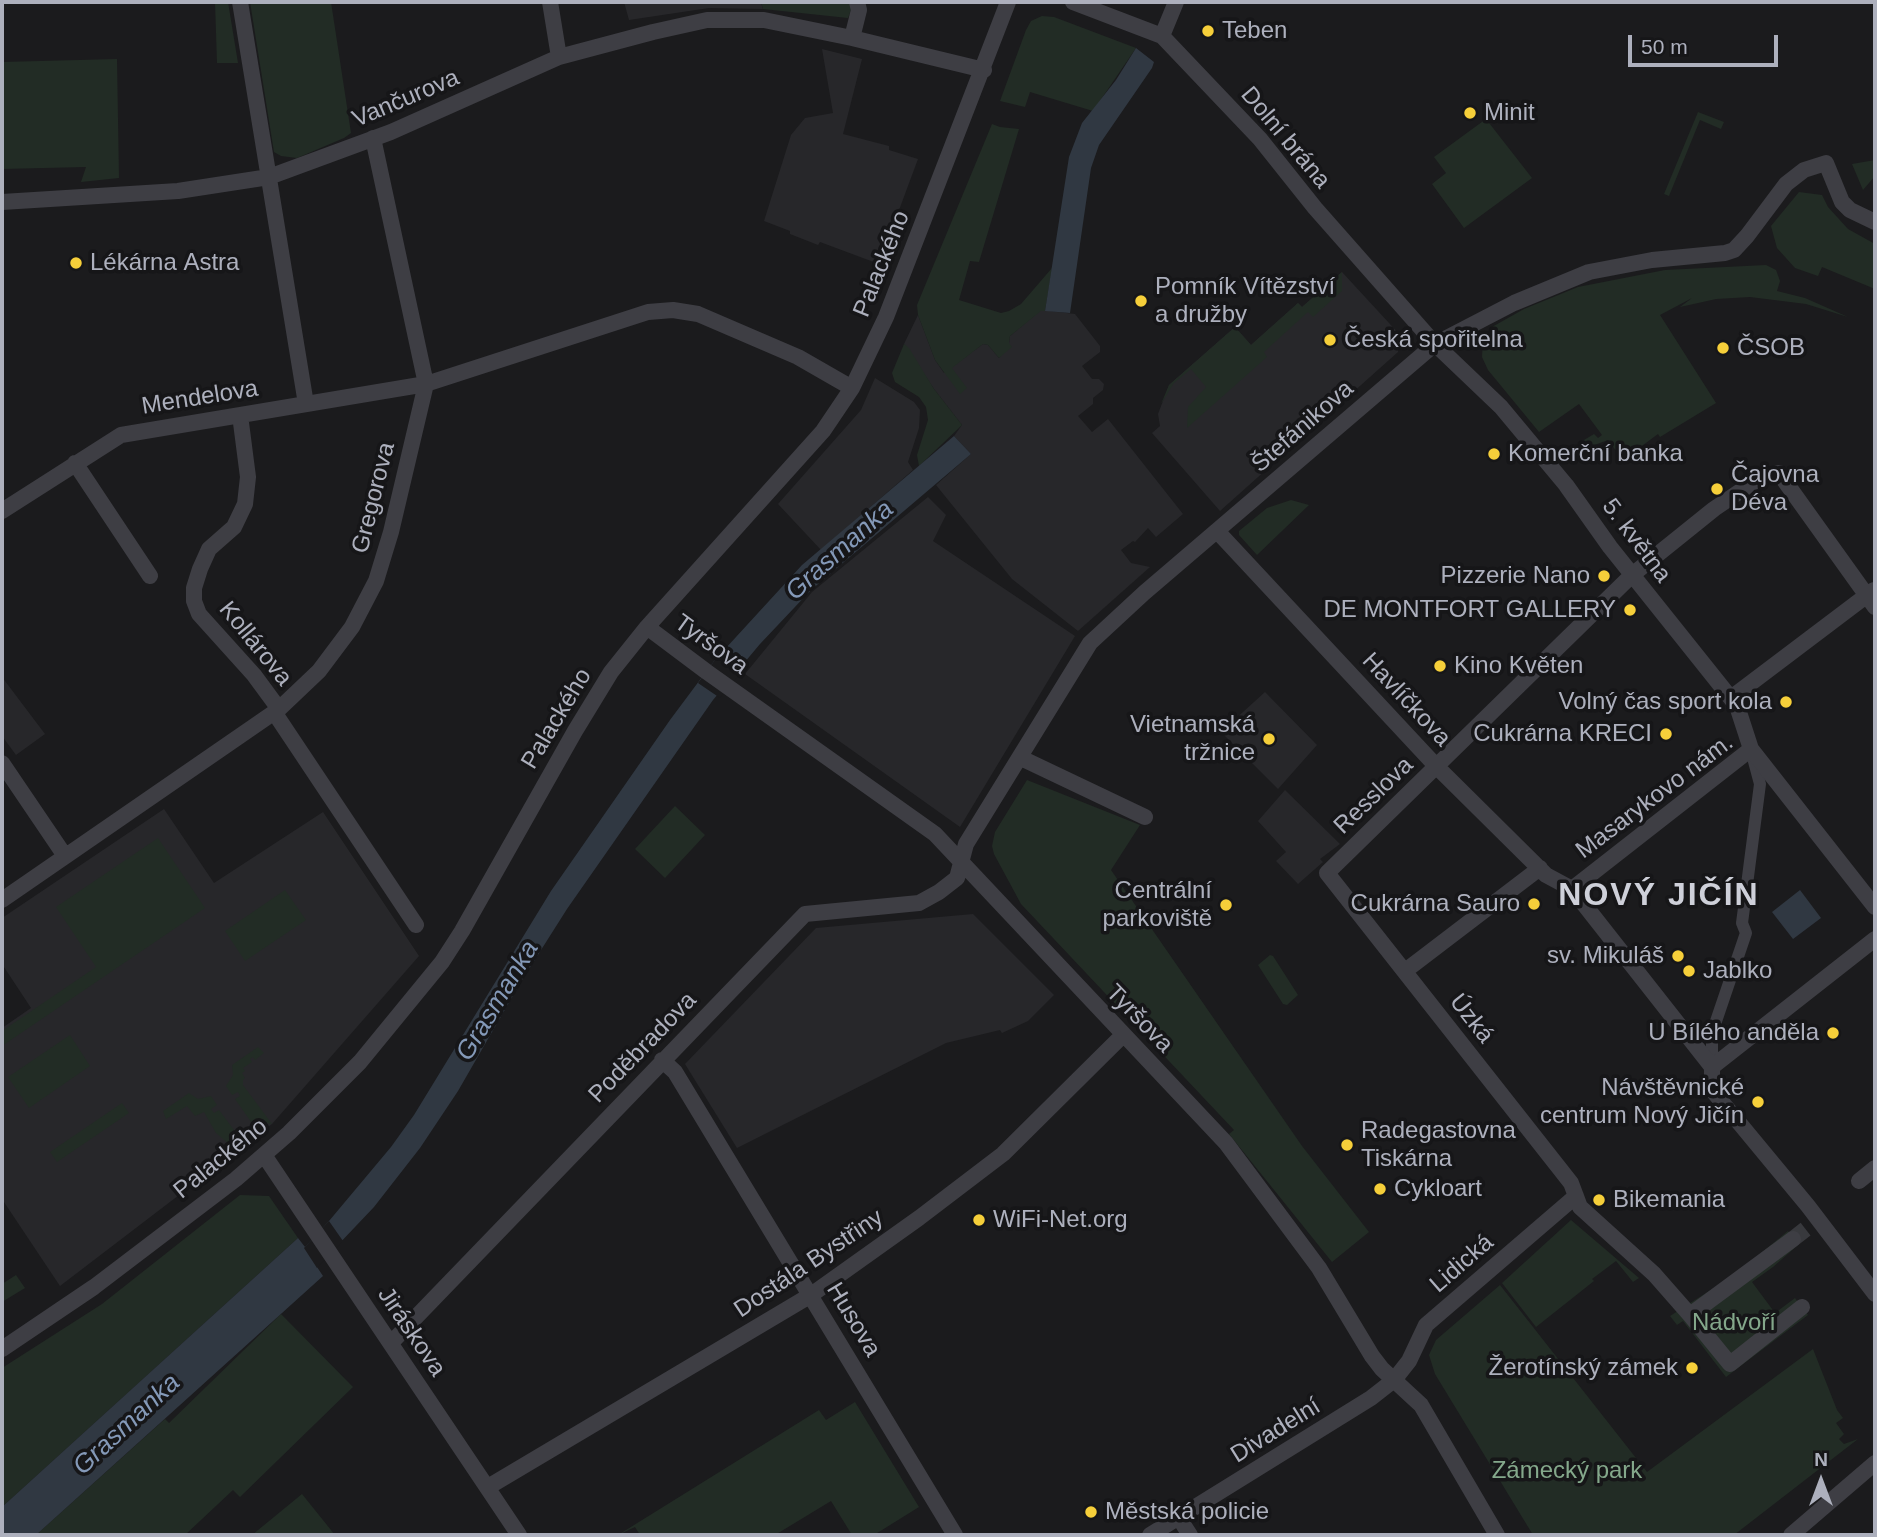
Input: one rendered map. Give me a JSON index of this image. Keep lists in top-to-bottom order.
{
  "streets": {
    "street": [
      "Vančurova",
      "Dolní brána",
      "Palackého",
      "Mendelova",
      "Štefánikova",
      "Gregorova",
      "5. května",
      "Kollárova",
      "Tyršova",
      "Havlíčkova",
      "Resslova",
      "Masarykovo nám.",
      "Úzká",
      "Poděbradova",
      "Dostála Bystřiny",
      "Lidická",
      "Husova",
      "Jiráskova",
      "Divadelní"
    ]
  },
  "crossings": [
    ["Vančurova", "Palackého"],
    ["Dolní brána", "Štefánikova"],
    ["Dolní brána", "5. května"],
    ["Palackého", "Tyršova"],
    ["Palackého", "Jiráskova"],
    ["Mendelova", "Gregorova"],
    ["Mendelova", "Kollárova"],
    ["Štefánikova", "5. května"],
    ["Štefánikova", "Tyršova"],
    ["Štefánikova", "Havlíčkova"],
    ["Štefánikova", "Poděbradova"],
    ["Gregorova", "Kollárova"],
    ["5. května", "Resslova"],
    ["5. května", "Masarykovo nám."],
    ["Tyršova", "Poděbradova"],
    ["Tyršova", "Dostála Bystřiny"],
    ["Tyršova", "Lidická"],
    ["Tyršova", "Divadelní"],
    ["Havlíčkova", "Resslova"],
    ["Havlíčkova", "Masarykovo nám."],
    ["Resslova", "Úzká"],
    ["Úzká", "Lidická"],
    ["Poděbradova", "Husova"],
    ["Poděbradova", "Jiráskova"],
    ["Dostála Bystřiny", "Husova"],
    ["Dostála Bystřiny", "Jiráskova"],
    ["Lidická", "Divadelní"]
  ],
  "districts": ["NOVÝ JIČÍN"],
  "water": ["Grasmanka"],
  "parks": ["Nádvoří", "Zámecký park"],
  "places": [
    "Teben",
    "Minit",
    "Lékárna Astra",
    "Pomník Vítězství a družby",
    "Česká spořitelna",
    "ČSOB",
    "Komerční banka",
    "Čajovna Déva",
    "Pizzerie Nano",
    "DE MONTFORT GALLERY",
    "Kino Květen",
    "Volný čas sport kola",
    "Cukrárna KRECI",
    "Vietnamská tržnice",
    "Cukrárna Sauro",
    "Centrální parkoviště",
    "sv. Mikuláš",
    "Jablko",
    "U Bílého anděla",
    "Návštěvnické centrum Nový Jičín",
    "Radegastovna Tiskárna",
    "Cykloart",
    "Bikemania",
    "WiFi-Net.org",
    "Žerotínský zámek",
    "Městská policie"
  ],
  "scale_bar": "50 m",
  "north": "top"
}
